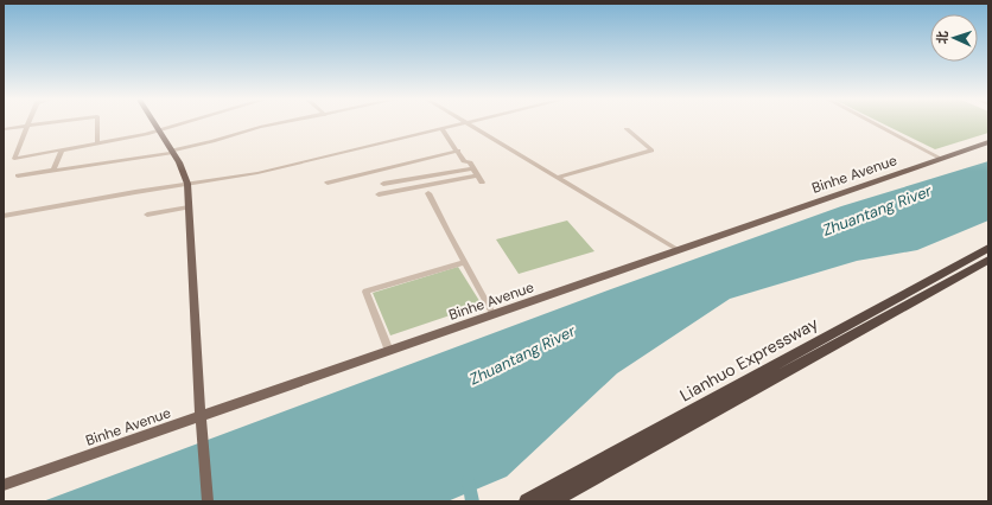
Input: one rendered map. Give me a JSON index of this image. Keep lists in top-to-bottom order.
{
  "streets": {
    "highway": ["Lianhuo Expressway"],
    "main road": ["Binhe Avenue"]
  },
  "water": ["Zhuantang River"],
  "north": "left"
}
